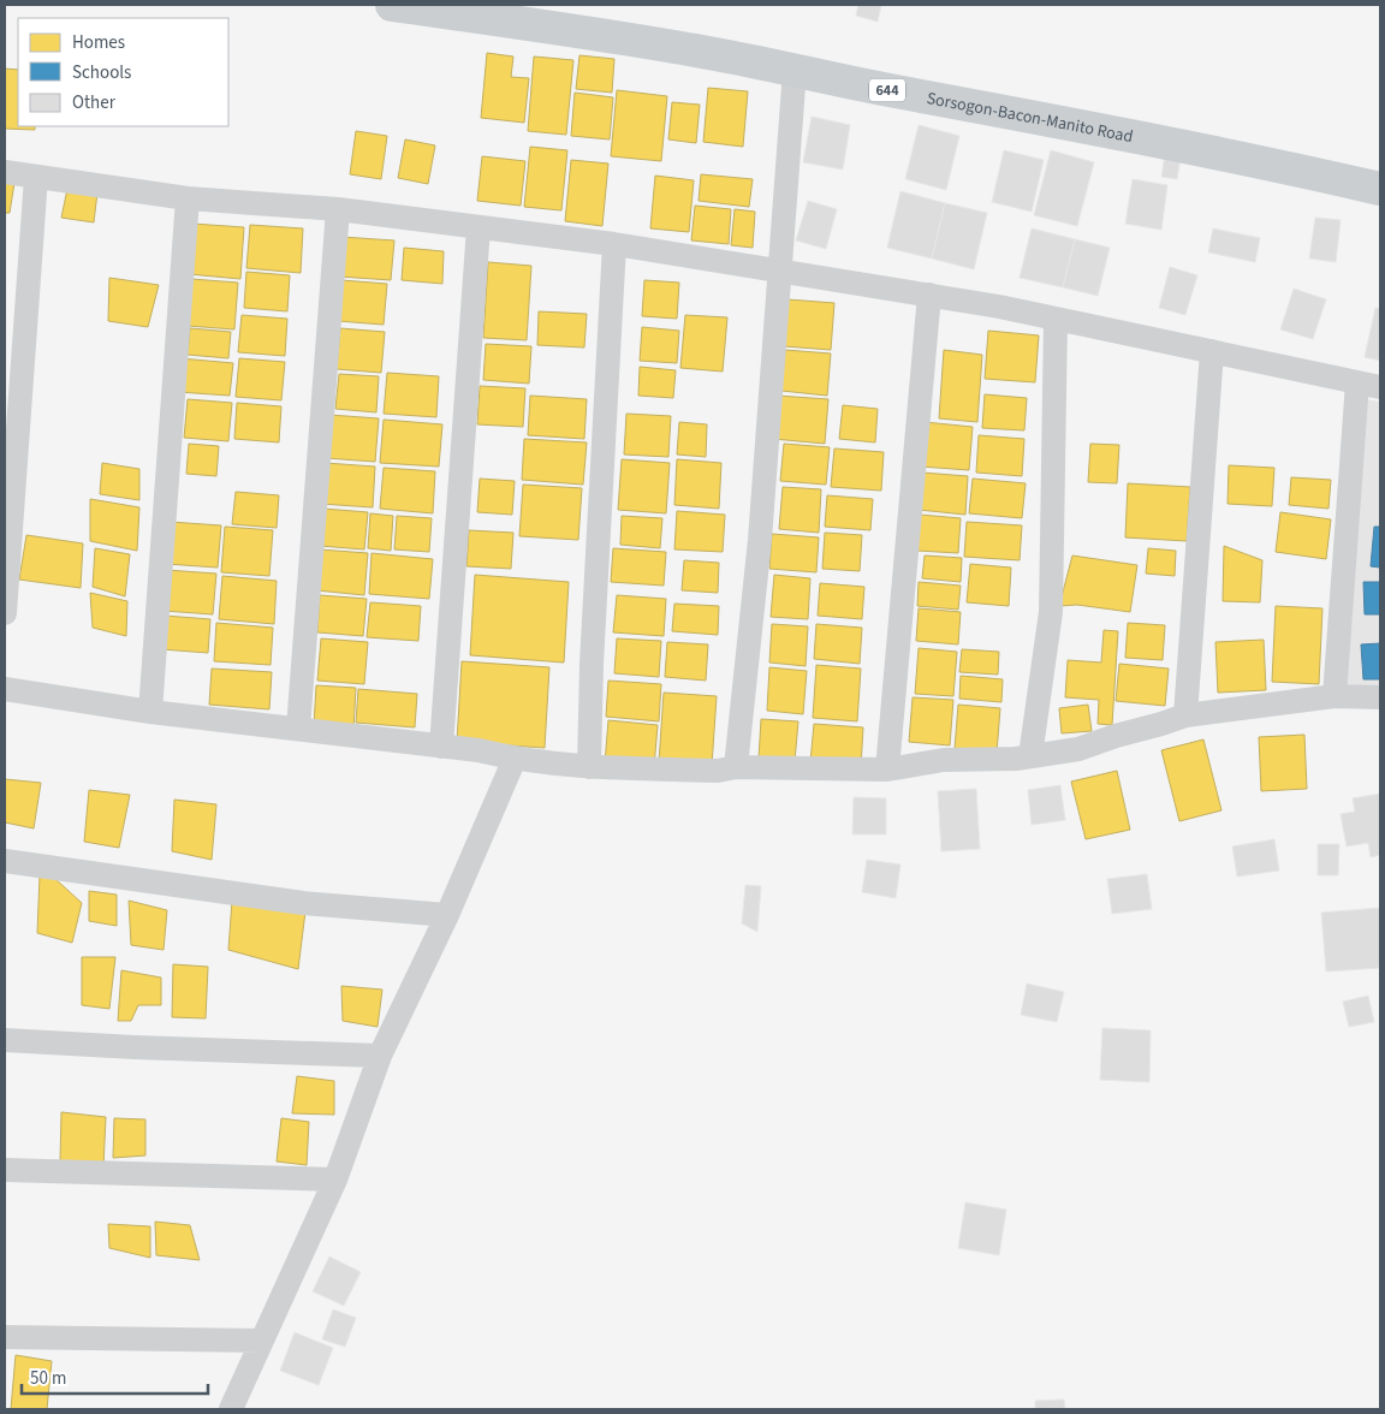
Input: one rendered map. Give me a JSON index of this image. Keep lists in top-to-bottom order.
{
  "streets": {
    "main road": ["644", "Sorsogon-Bacon-Manito Road"]
  },
  "legend": ["Homes", "Schools", "Other"],
  "scale_bar": "50 m"
}
